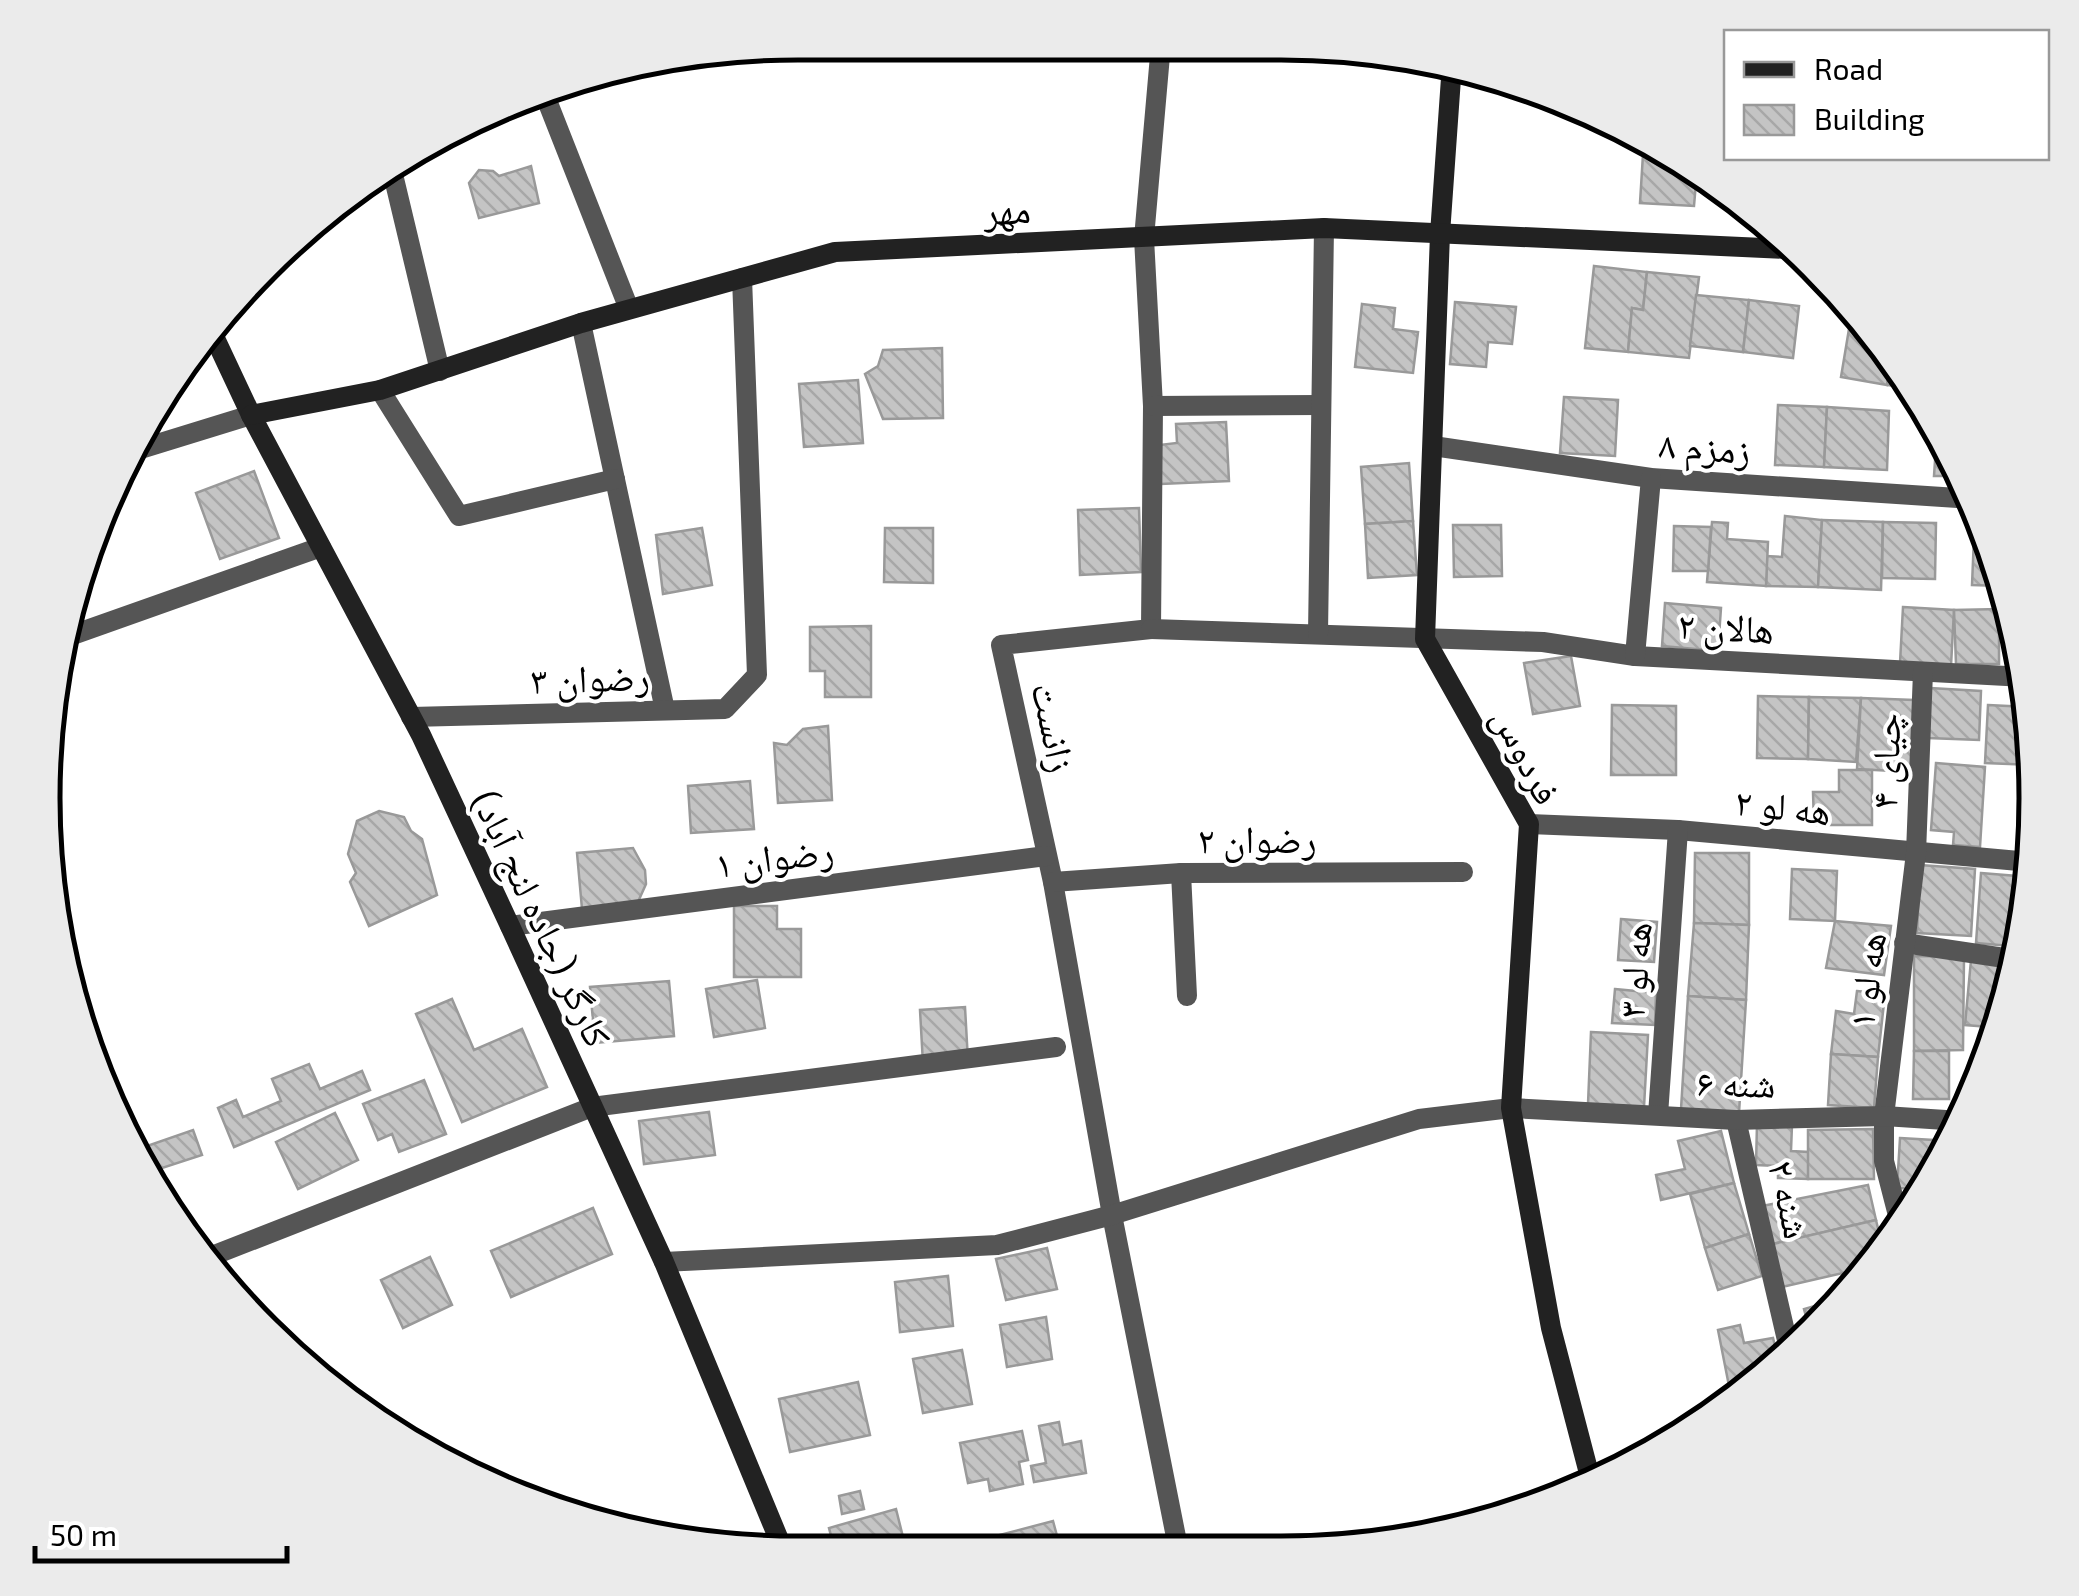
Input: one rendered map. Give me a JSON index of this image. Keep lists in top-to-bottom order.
{
  "streets": {
    "street": [
      "مهر",
      "زمزم ۸",
      "هالان ۲",
      "رضوان ۳",
      "زانست",
      "فردوس",
      "چیای ۴",
      "هه لو ۲",
      "رضوان ۲",
      "رضوان ۱",
      "کارگر (جاده لنج آباد)",
      "هه لو ۳",
      "هه لو ۱",
      "شنه ۶",
      "شنه ۲"
    ]
  },
  "crossings": [
    ["مهر", "رضوان ۳"],
    ["مهر", "کارگر (جاده لنج آباد)"],
    ["هالان ۲", "فردوس"],
    ["هالان ۲", "چیای ۴"],
    ["رضوان ۳", "کارگر (جاده لنج آباد)"],
    ["زانست", "رضوان ۲"],
    ["زانست", "رضوان ۱"],
    ["فردوس", "هه لو ۲"],
    ["فردوس", "شنه ۶"],
    ["چیای ۴", "هه لو ۲"],
    ["چیای ۴", "هه لو ۱"],
    ["هه لو ۲", "هه لو ۳"],
    ["هه لو ۲", "هه لو ۱"],
    ["رضوان ۱", "کارگر (جاده لنج آباد)"],
    ["هه لو ۳", "شنه ۶"],
    ["هه لو ۱", "شنه ۶"],
    ["شنه ۶", "شنه ۲"]
  ],
  "legend": ["Road", "Building"],
  "scale_bar": "50 m"
}
